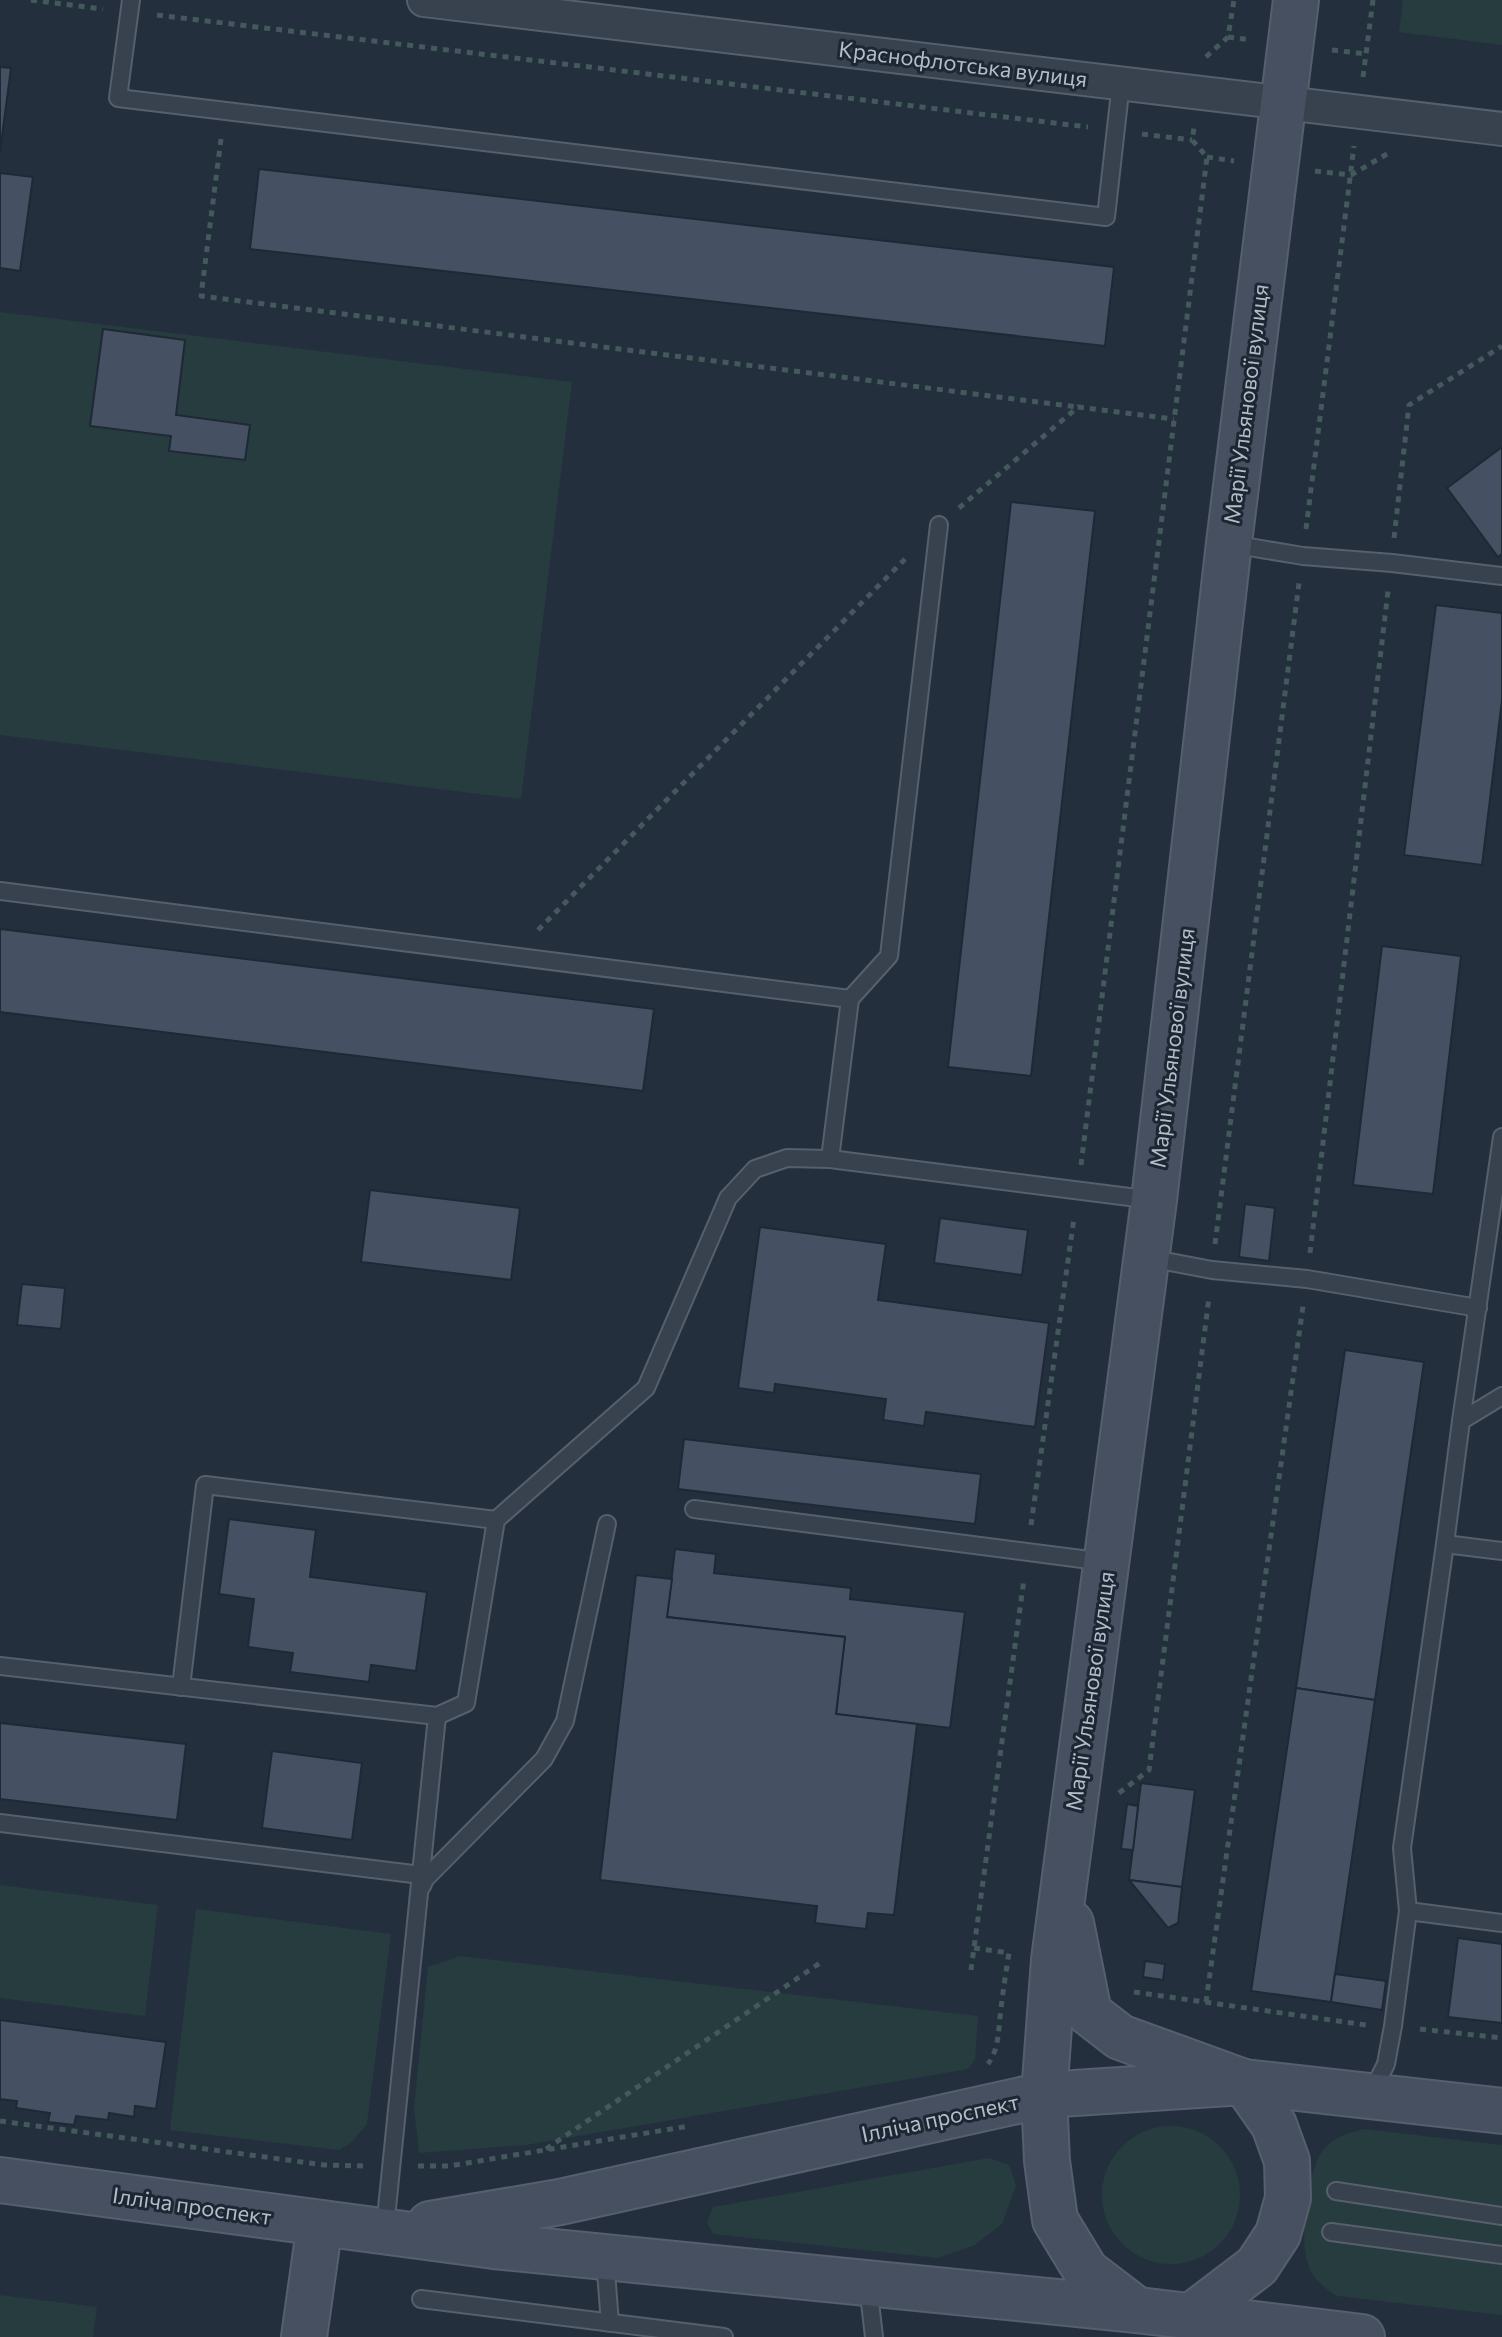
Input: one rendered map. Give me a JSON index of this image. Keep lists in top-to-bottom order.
{
  "streets": {
    "street": ["Краснофлотська вулиця", "Марії Ульянової вулиця", "Ілліча проспект"]
  },
  "crossings": [
    ["Краснофлотська вулиця", "Марії Ульянової вулиця"],
    ["Марії Ульянової вулиця", "Ілліча проспект"]
  ]
}
